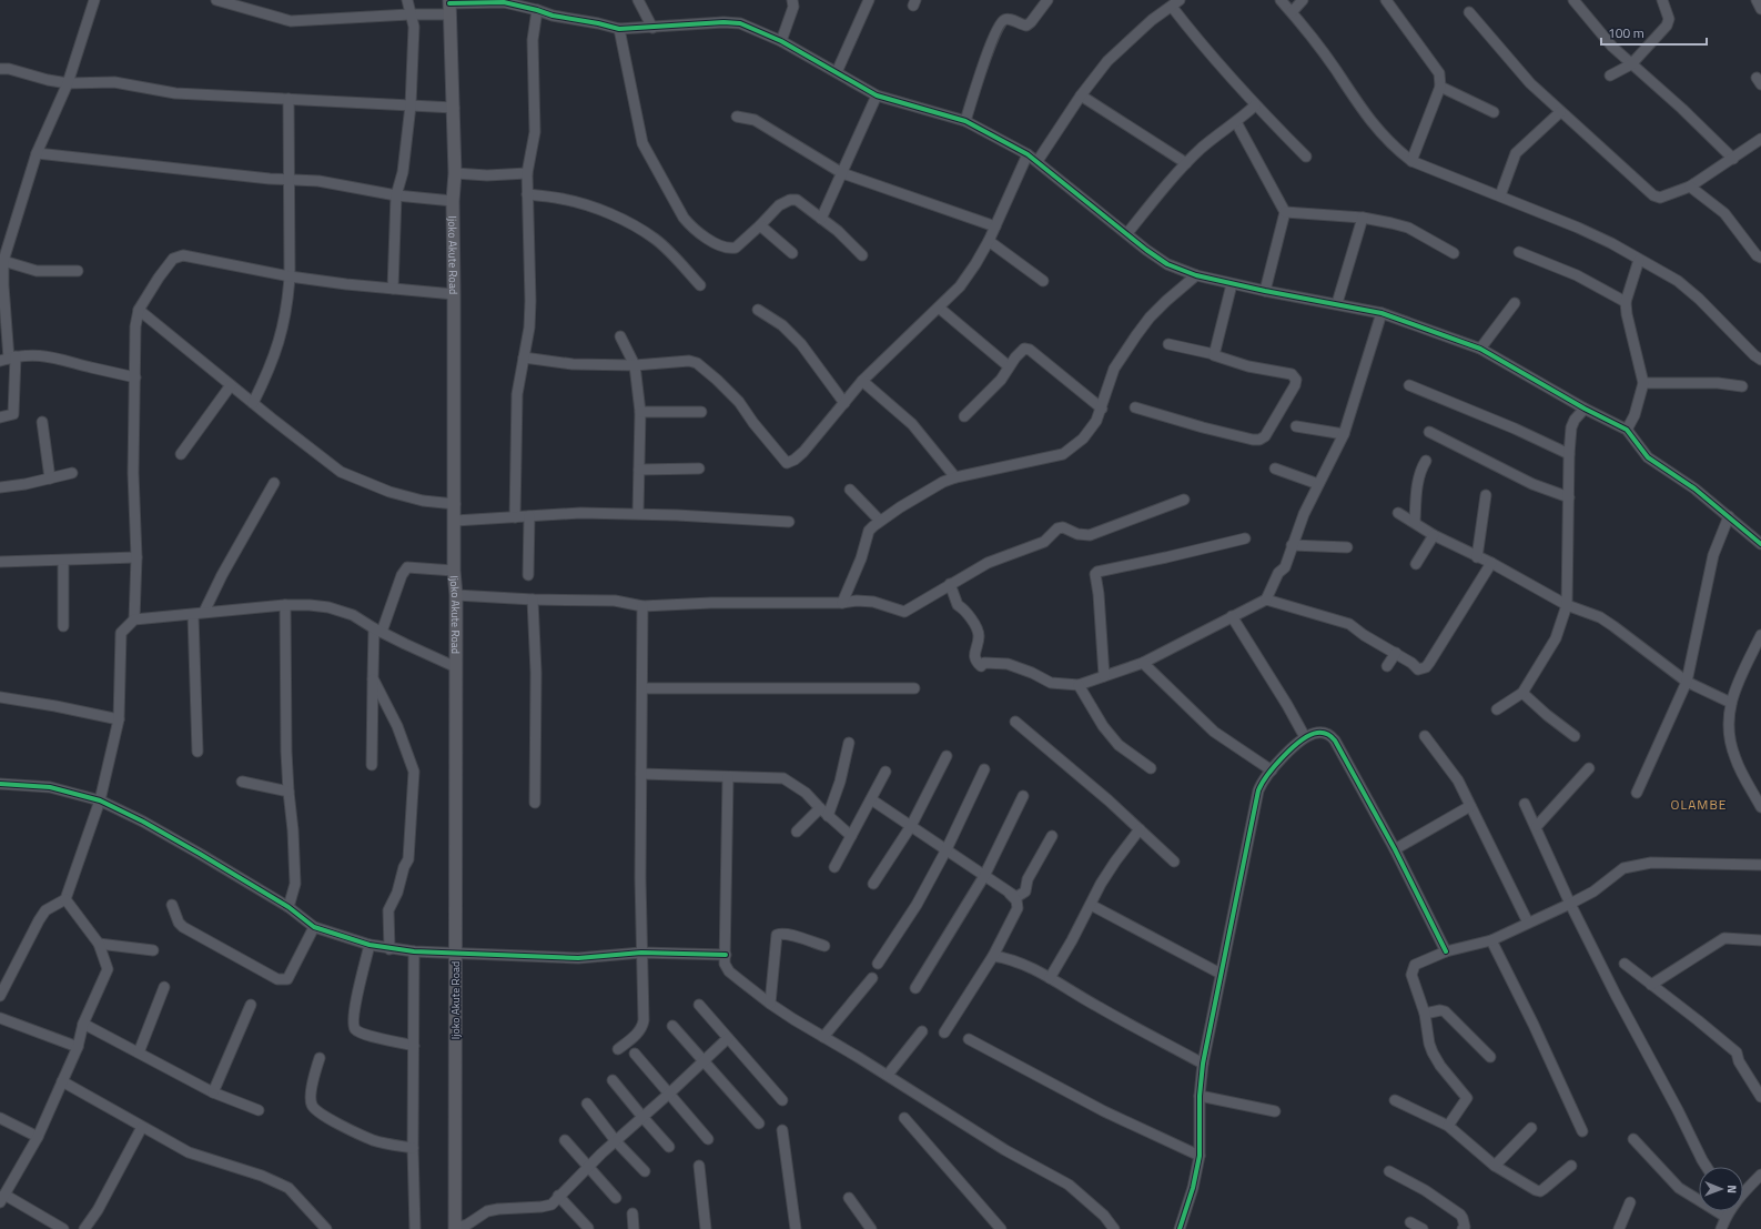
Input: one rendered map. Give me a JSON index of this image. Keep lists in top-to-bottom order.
{
  "streets": {
    "main road": ["Ijoko Akute Road"]
  },
  "districts": ["OLAMBE"],
  "scale_bar": "100 m",
  "north": "right"
}
